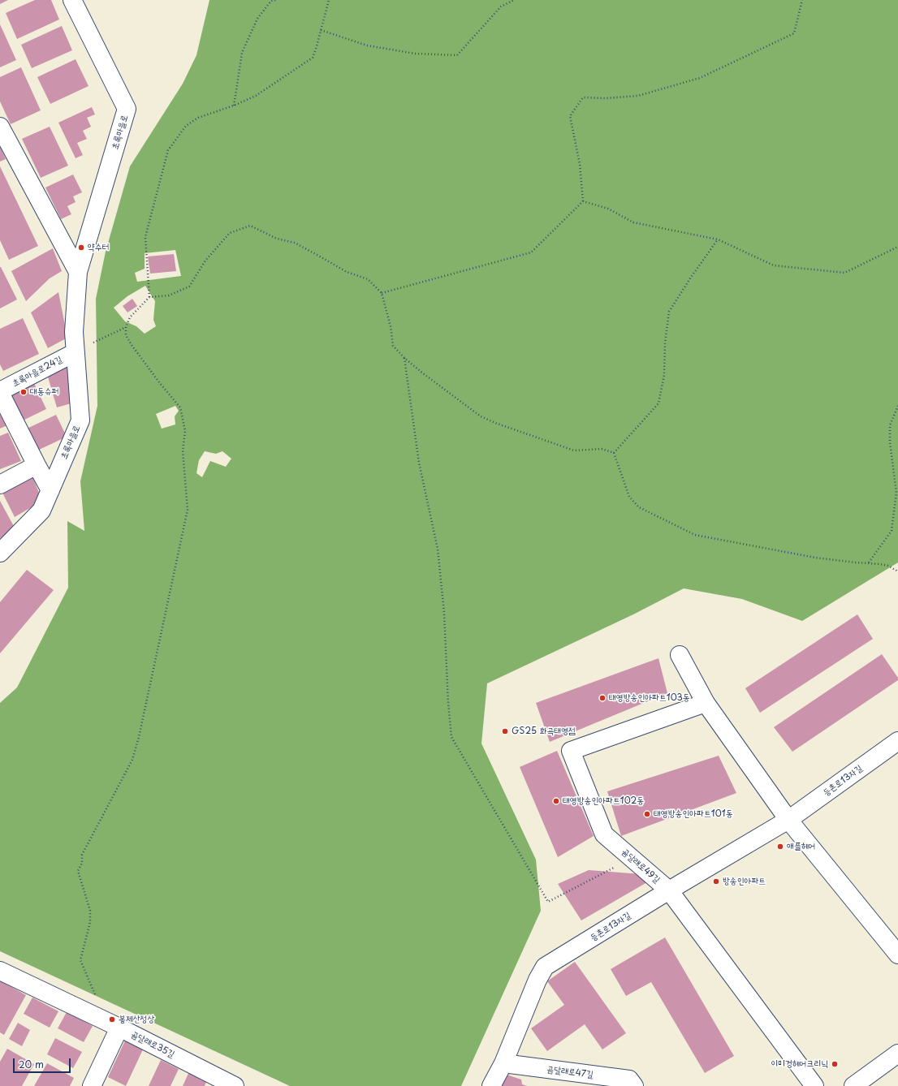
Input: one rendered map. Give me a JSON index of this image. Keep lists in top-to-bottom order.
{
  "streets": {
    "street": [
      "초록마을로",
      "초록마을로24길",
      "등촌로13자길",
      "곰달래로49길",
      "곰달래로35길",
      "곰달래로47길"
    ]
  },
  "crossings": [
    ["초록마을로", "초록마을로24길"],
    ["등촌로13자길", "곰달래로49길"],
    ["등촌로13자길", "곰달래로47길"]
  ],
  "places": [
    "약수터",
    "대동슈퍼",
    "태영방송인아파트103동",
    "GS25 화곡태영점",
    "태영방송인아파트102동",
    "태영방송인아파트101동",
    "애플헤어",
    "방송인아파트",
    "봉제산정상",
    "이미경헤어크리닉"
  ],
  "scale_bar": "20 m"
}
